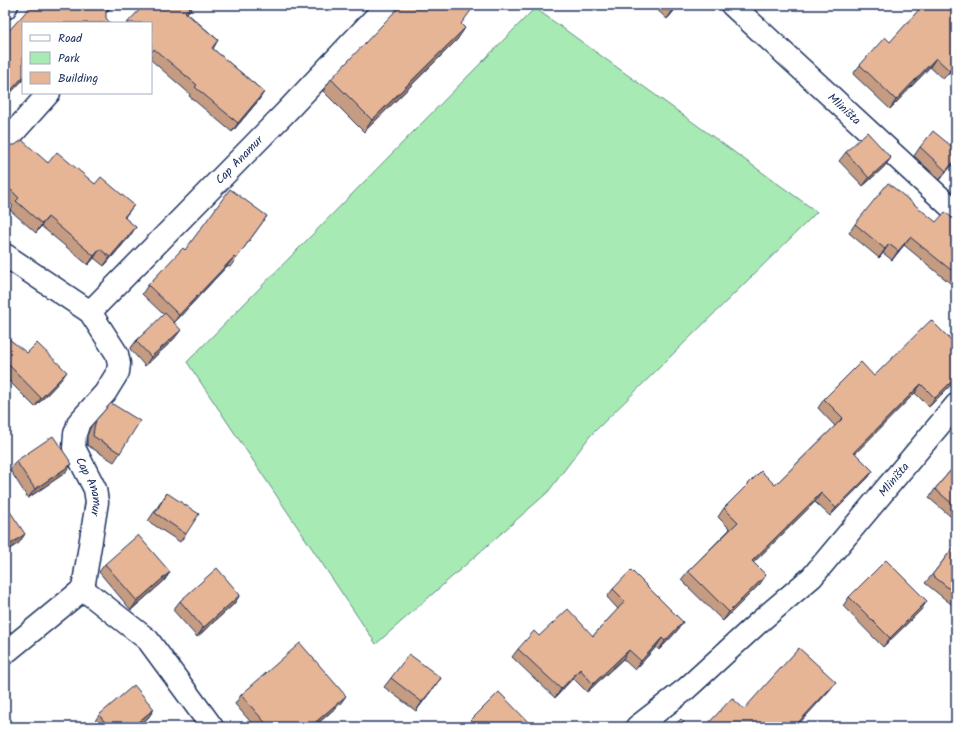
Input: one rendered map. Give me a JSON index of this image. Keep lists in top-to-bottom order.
{
  "streets": {
    "street": ["Mliništa", "Cap Anamur"]
  },
  "legend": ["Road", "Park", "Building"]
}
